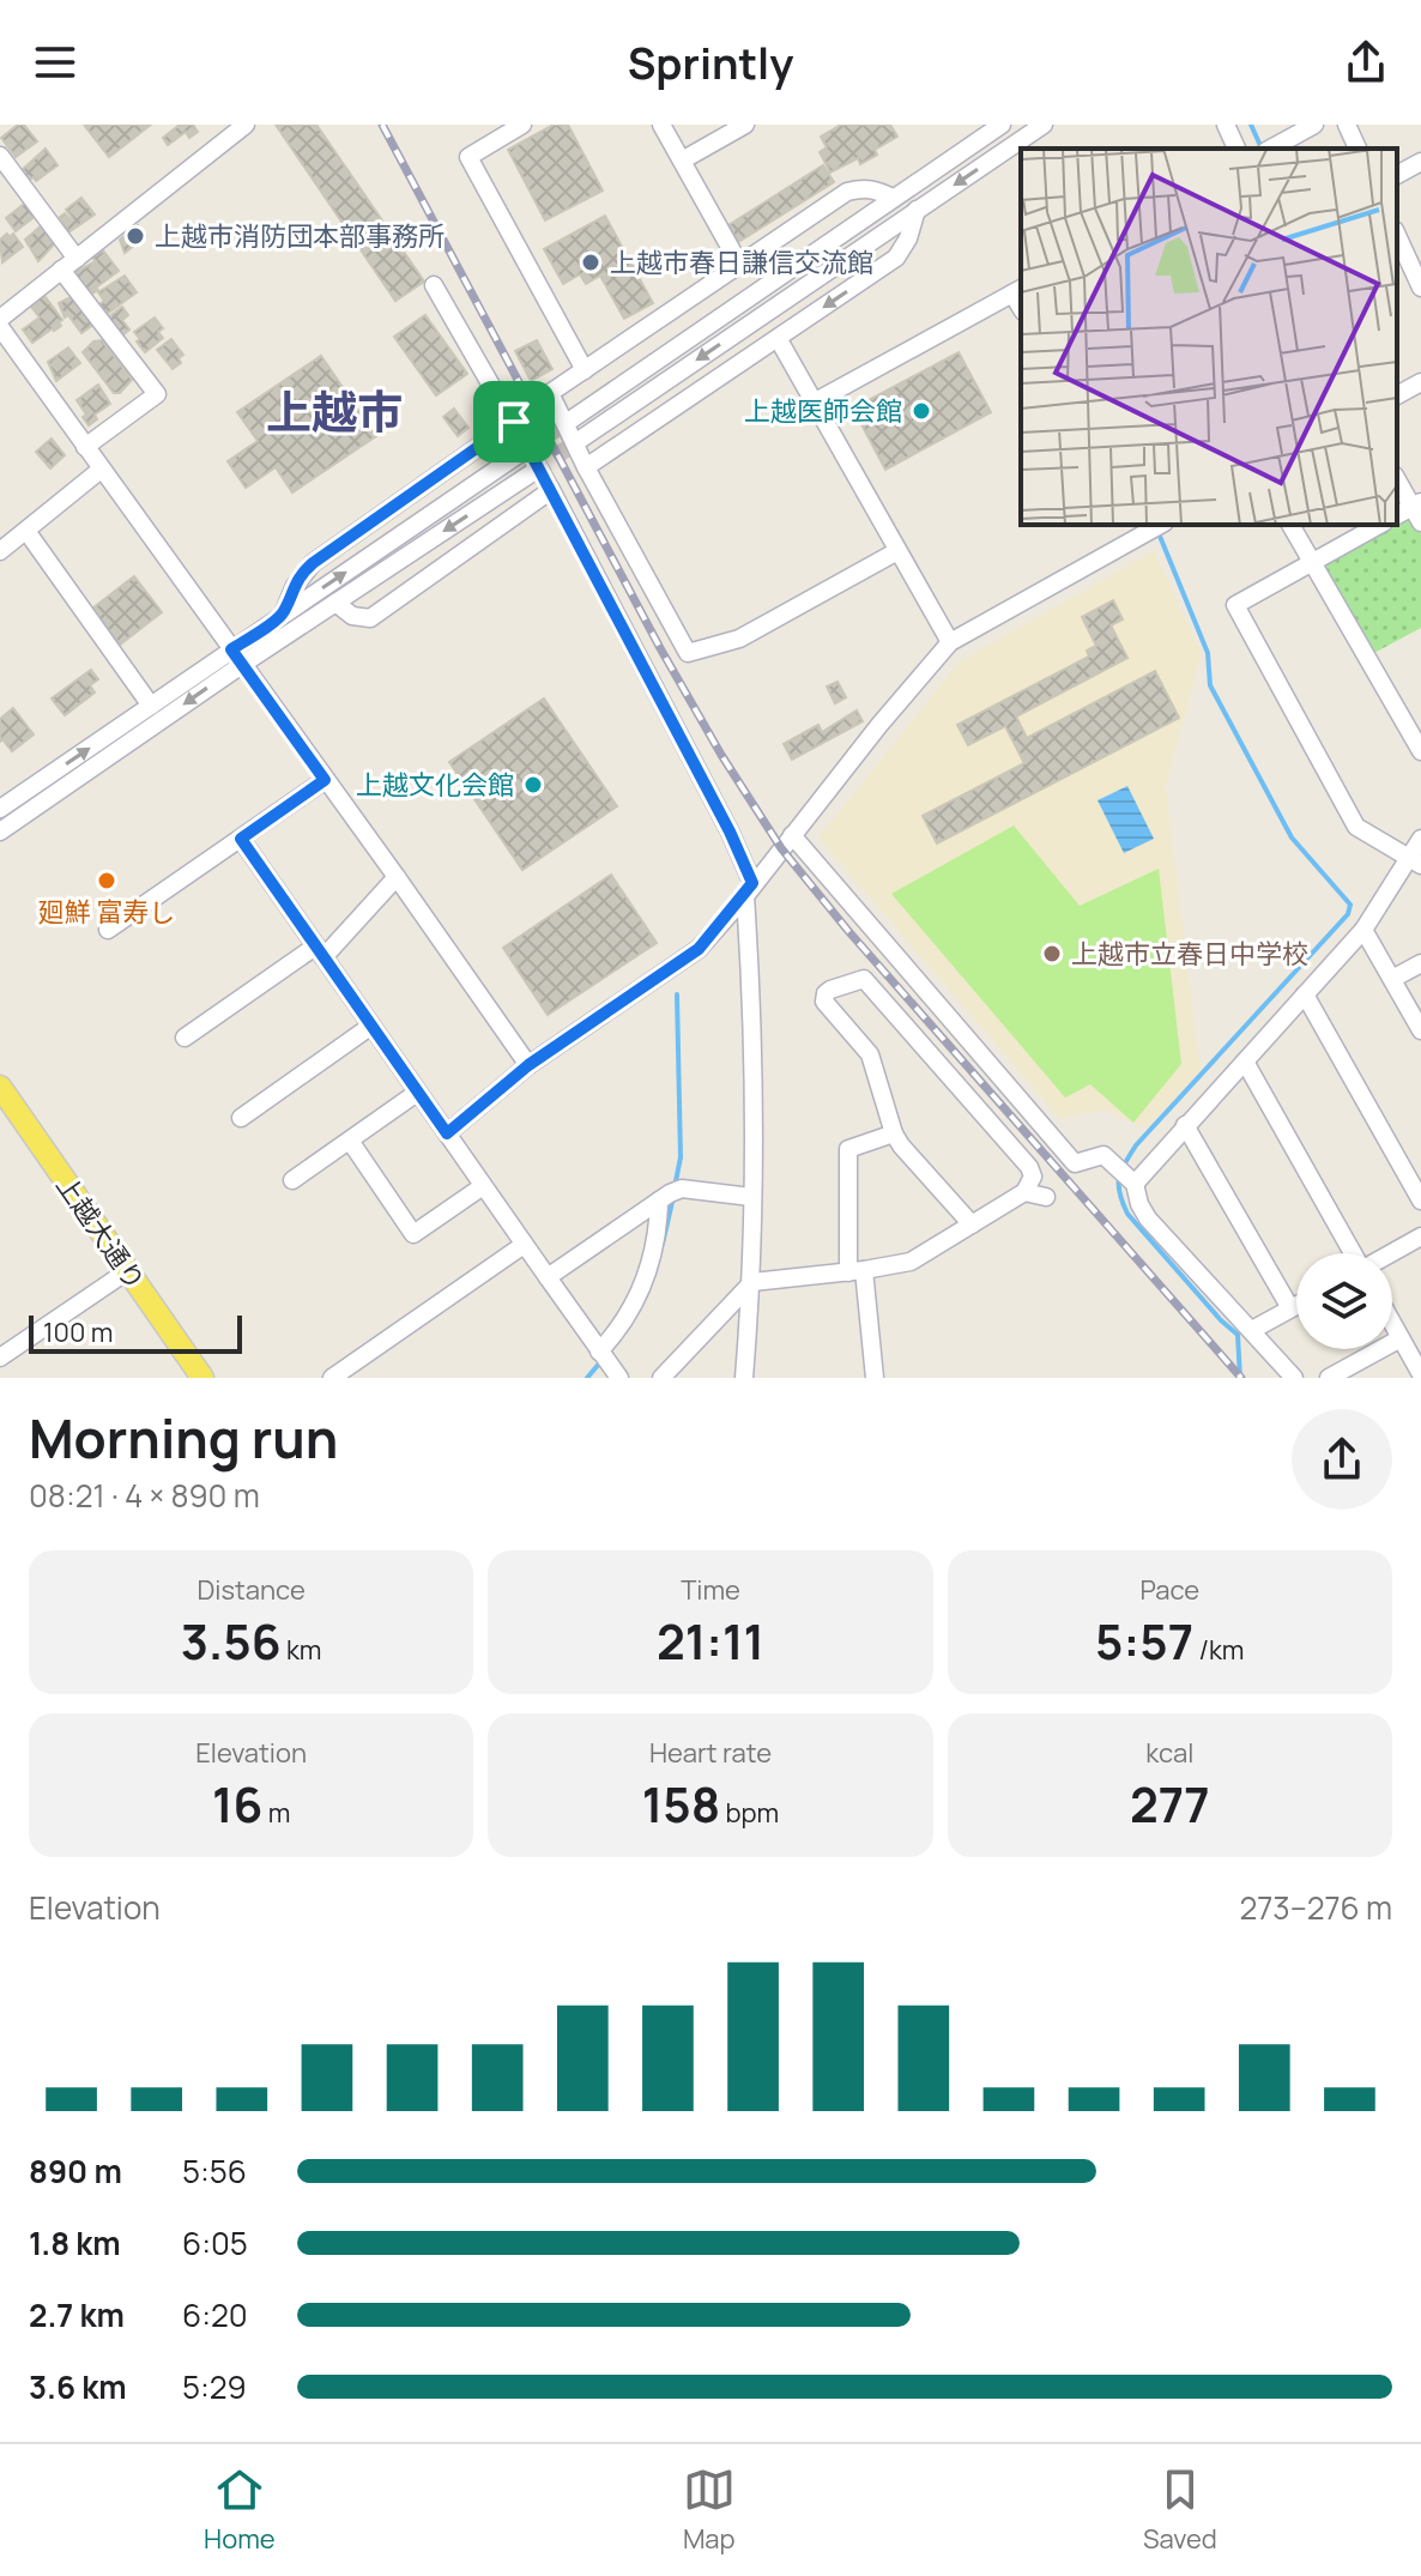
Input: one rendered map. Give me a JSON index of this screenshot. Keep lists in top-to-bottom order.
{
  "streets": {
    "main road": ["上越大通り"]
  },
  "districts": ["上越市"],
  "places": [
    "上越市消防団本部事務所",
    "上越市春日謙信交流館",
    "上越医師会館",
    "上越文化会館",
    "廻鮮 富寿し",
    "上越市立春日中学校"
  ],
  "scale_bar": "100 m",
  "page": {
    "header": "Sprintly",
    "scale": "100 m",
    "heading": ["Morning run", "08:21 · 4 × 890 m"],
    "stats": [
      ["Distance", "3.56 km"],
      ["Time", "21:11"],
      ["Pace", "5:57 /km"],
      ["Elevation", "16 m"],
      ["Heart rate", "158 bpm"],
      ["kcal", "277"]
    ],
    "chart": ["Elevation", "273–276 m"],
    "list": [
      {
        "name": "890 m",
        "note": "5:56"
      },
      {
        "name": "1.8 km",
        "note": "6:05"
      },
      {
        "name": "2.7 km",
        "note": "6:20"
      },
      {
        "name": "3.6 km",
        "note": "5:29"
      }
    ],
    "tabs": ["Home", "Map", "Saved"]
  }
}
